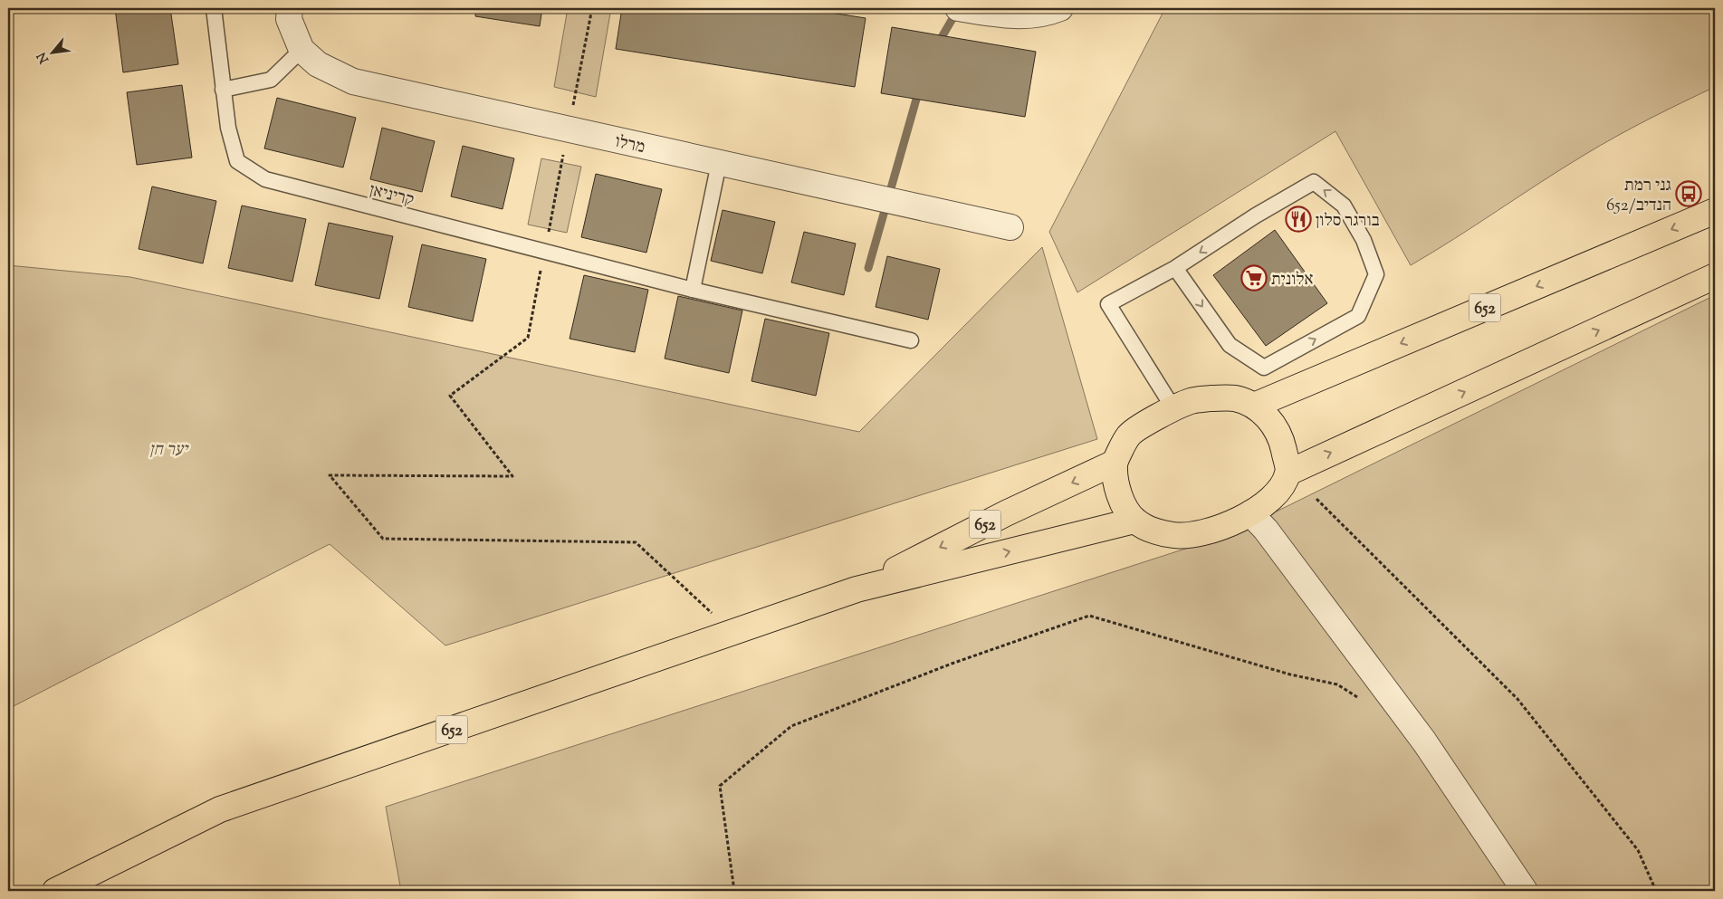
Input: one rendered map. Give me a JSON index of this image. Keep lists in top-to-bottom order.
{
  "streets": {
    "main road": ["652"],
    "street": ["מרלו"],
    "lane": ["קריניאן"]
  },
  "parks": ["יער חן"],
  "places": {
    "bus stop": ["גני רמת הנדיב/652"],
    "restaurant": ["בורגר סלון"],
    "supermarket": ["אלונית"]
  },
  "north": "bottom left"
}
